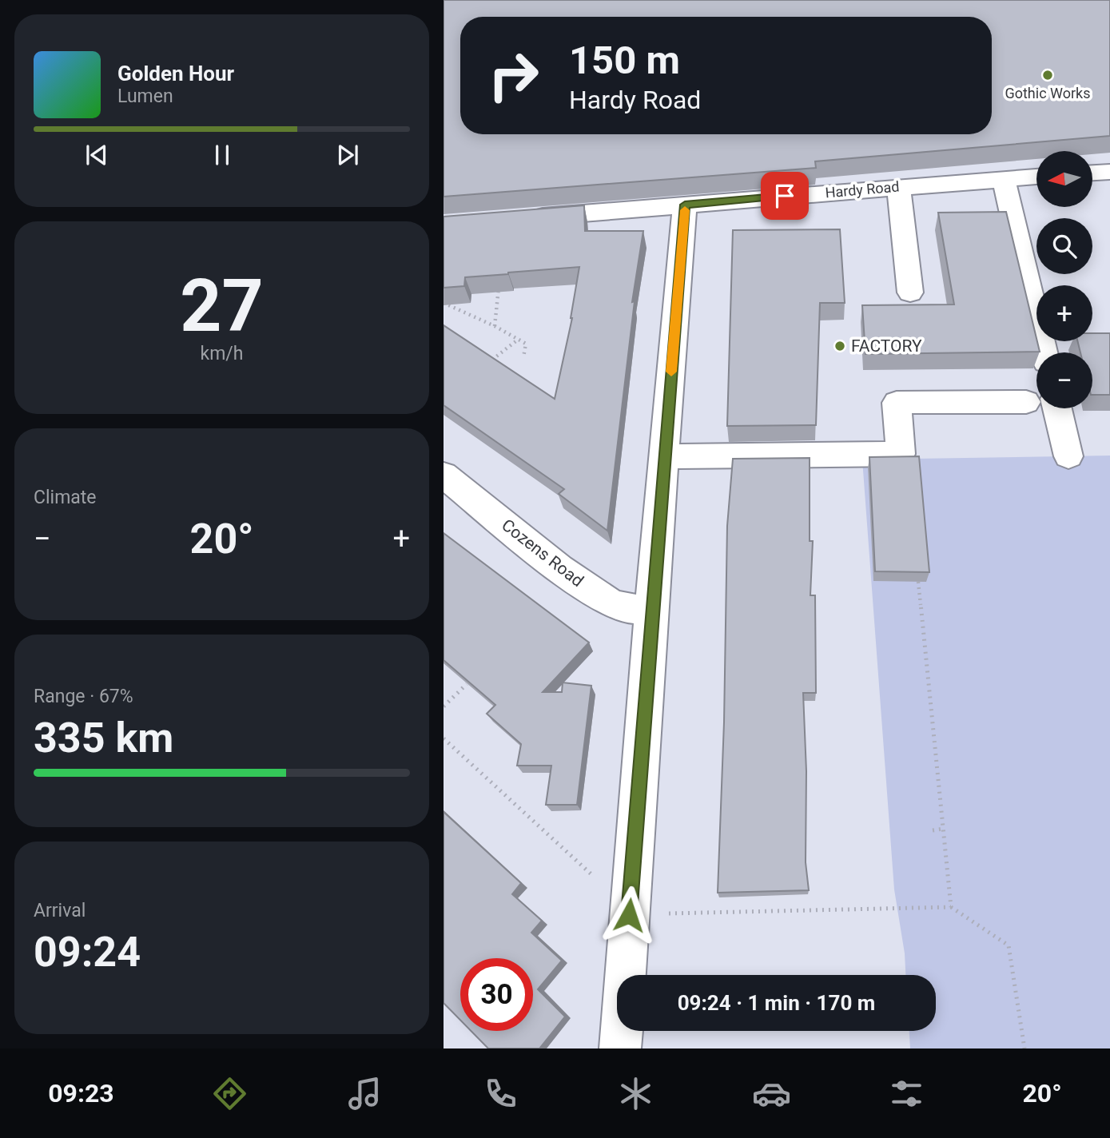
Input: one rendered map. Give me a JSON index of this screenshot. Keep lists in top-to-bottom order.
{
  "streets": {
    "street": ["Hardy Road", "Cozens Road"]
  },
  "places": ["Gothic Works", "FACTORY"],
  "north": "left",
  "page": {
    "turn": ["150 m", "Hardy Road"],
    "song": ["Golden Hour", "Lumen"],
    "map_buttons": ["+", "−"],
    "tile": [
      ["27", "km/h"],
      "Climate",
      ["Range · 67%", "335 km"],
      ["Arrival", "09:24"]
    ],
    "heat": ["−", "20°", "+"],
    "limit": "30",
    "trip": "09:24 · 1 min · 170 m",
    "tabs": ["09:23", "20°"]
  }
}
